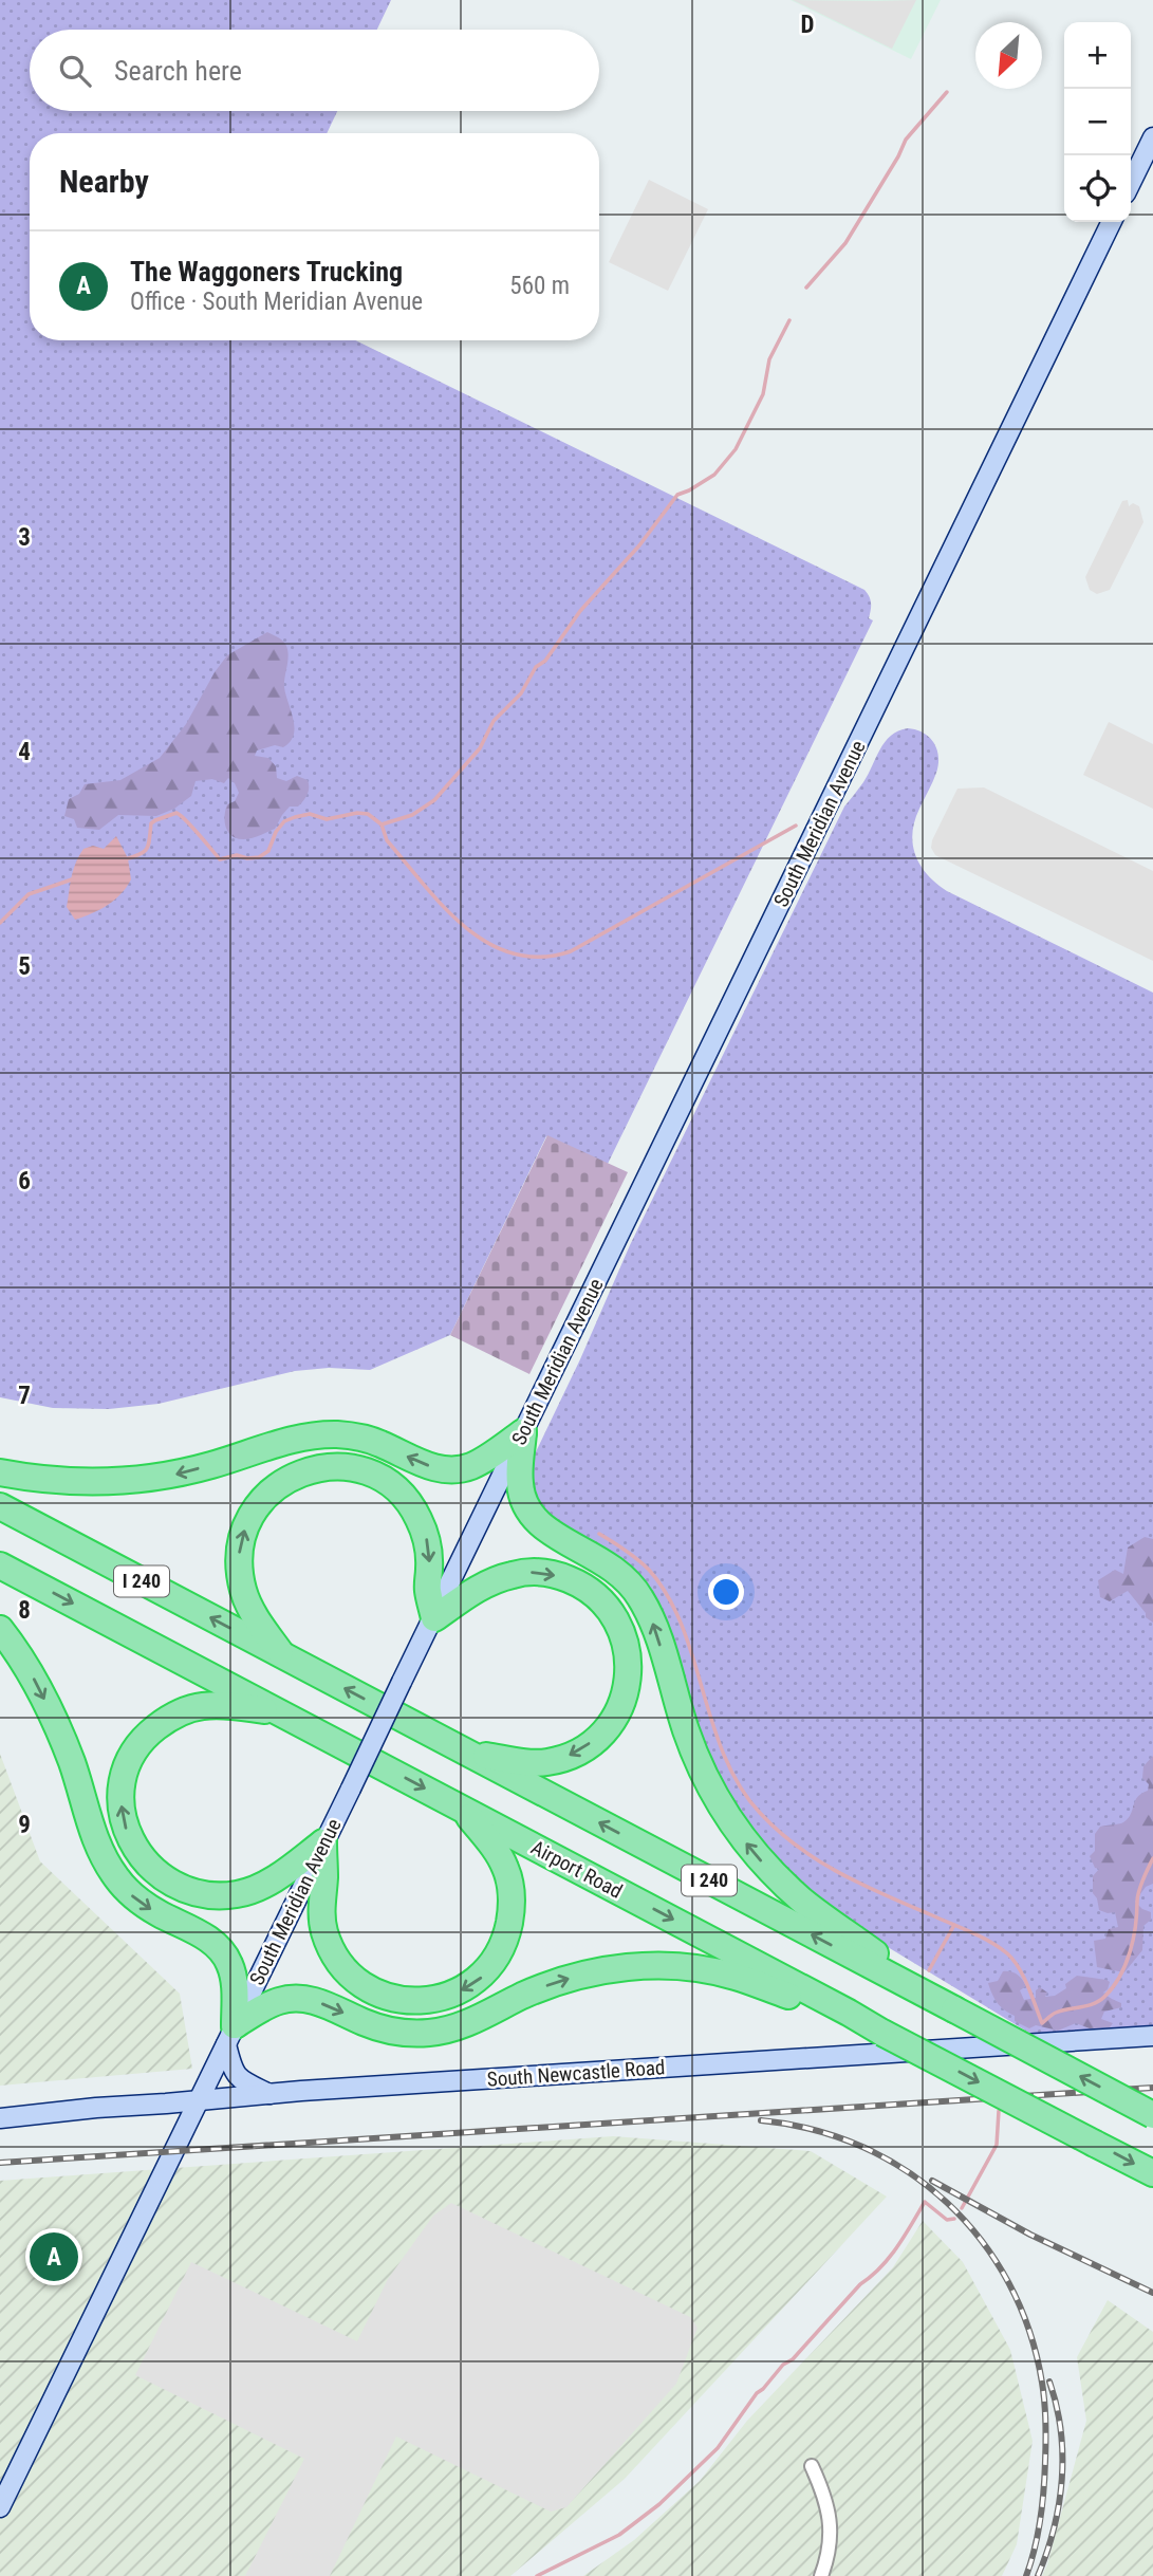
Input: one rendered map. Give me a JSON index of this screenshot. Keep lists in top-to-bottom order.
{
  "streets": {
    "highway": ["I 240", "Airport Road"],
    "main road": ["South Meridian Avenue", "South Newcastle Road"]
  },
  "crossings": [
    ["South Meridian Avenue", "South Newcastle Road"]
  ],
  "north": "bottom left",
  "page": {
    "map_buttons": ["+", "−"],
    "search": "Search here",
    "heading": "Nearby",
    "list": [
      {
        "mark": "A",
        "name": "The Waggoners Trucking",
        "note": "Office · South Meridian Avenue",
        "value": "560 m"
      }
    ],
    "pins": "A"
  },
  "grid": {
    "columns": ["D"],
    "rows": [
      "3",
      "4",
      "5",
      "6",
      "7",
      "8",
      "9"
    ]
  }
}
